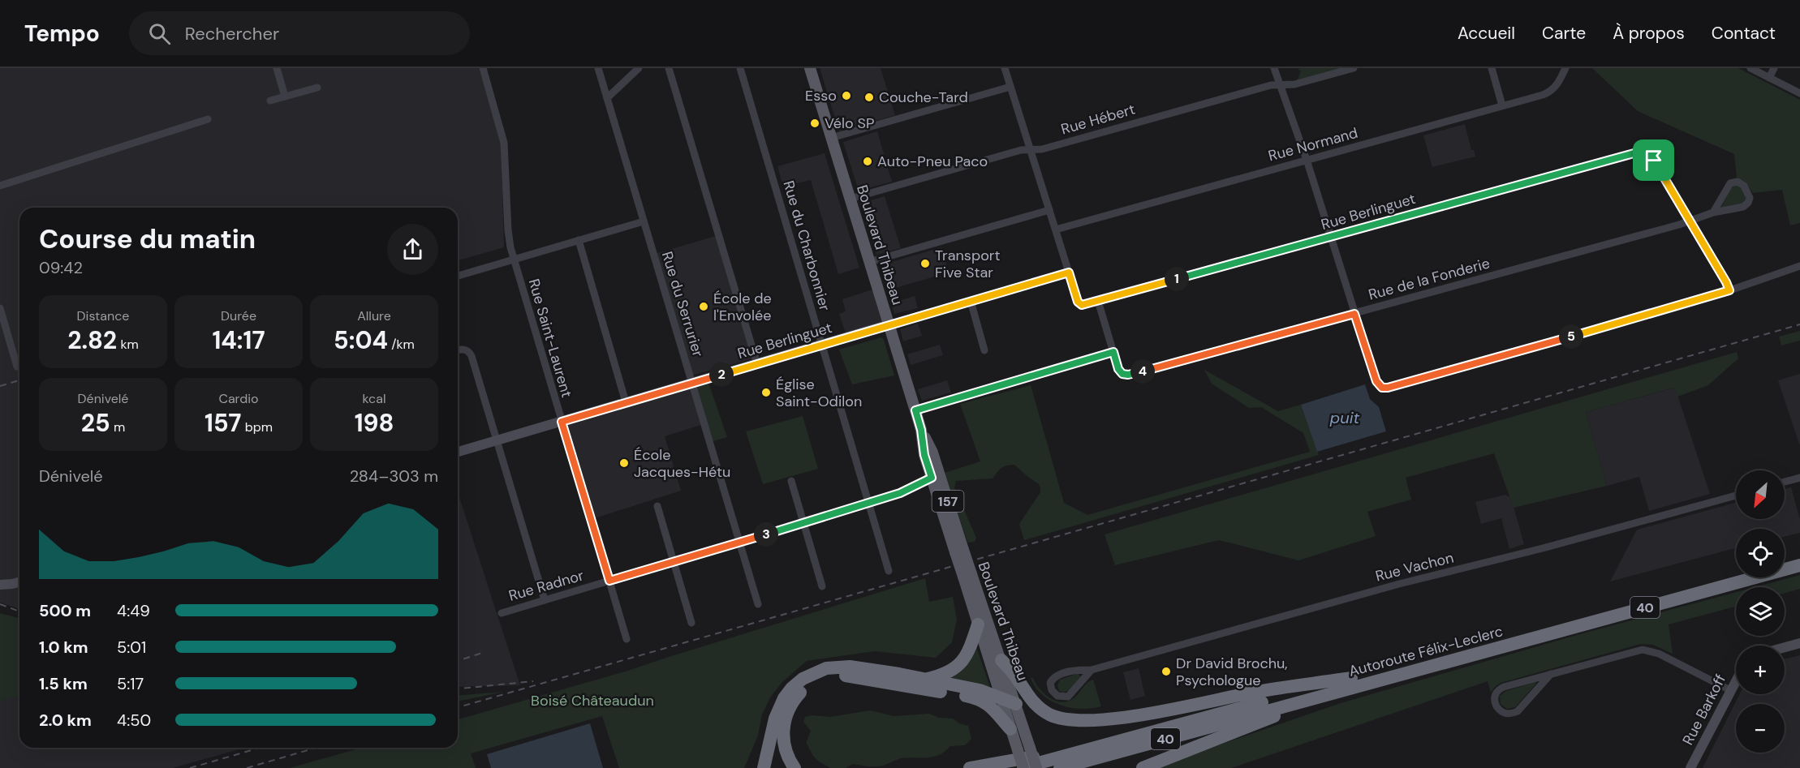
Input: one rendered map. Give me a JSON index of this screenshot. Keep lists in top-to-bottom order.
{
  "streets": {
    "highway": ["40", "Autoroute Félix-Leclerc"],
    "main road": ["Boulevard Thibeau", "157"],
    "street": [
      "Rue Hébert",
      "Rue Normand",
      "Rue Berlinguet",
      "Rue du Charbonnier",
      "Rue de la Fonderie",
      "Rue du Serrurier",
      "Rue Saint-Laurent",
      "Rue Vachon",
      "Rue Radnor",
      "Rue Barkoff"
    ]
  },
  "crossings": [
    ["Rue Hébert", "Boulevard Thibeau"],
    ["Rue Berlinguet", "Boulevard Thibeau"],
    ["Rue Berlinguet", "Rue du Charbonnier"],
    ["Rue Berlinguet", "Rue de la Fonderie"],
    ["Rue Berlinguet", "Rue du Serrurier"],
    ["Rue Berlinguet", "Rue Saint-Laurent"],
    ["Boulevard Thibeau", "Rue Radnor"],
    ["Rue du Charbonnier", "Rue Radnor"],
    ["Rue du Serrurier", "Rue Radnor"],
    ["Rue Saint-Laurent", "Rue Radnor"]
  ],
  "water": ["puit"],
  "parks": ["Boisé Châteaudun"],
  "places": [
    "Esso",
    "Couche-Tard",
    "Vélo SP",
    "Auto-Pneu Paco",
    "Transport Five Star",
    "École de l'Envolée",
    "Église Saint-Odilon",
    "École Jacques-Hétu",
    "Dr David Brochu, Psychologue"
  ],
  "north": "bottom left",
  "page": {
    "header": "Tempo",
    "search": "Rechercher",
    "nav": [
      "Accueil",
      "Carte",
      "À propos",
      "Contact"
    ],
    "heading": ["Course du matin", "09:42"],
    "pins": [
      "1",
      "5",
      "4",
      "2",
      "3"
    ],
    "stats": [
      ["Distance", "2.82 km"],
      ["Durée", "14:17"],
      ["Allure", "5:04 /km"],
      ["Dénivelé", "25 m"],
      ["Cardio", "157 bpm"],
      ["kcal", "198"]
    ],
    "chart": ["Dénivelé", "284–303 m"],
    "map_buttons": ["+", "−"],
    "list": [
      {
        "name": "500 m",
        "note": "4:49"
      },
      {
        "name": "1.0 km",
        "note": "5:01"
      },
      {
        "name": "1.5 km",
        "note": "5:17"
      },
      {
        "name": "2.0 km",
        "note": "4:50"
      }
    ]
  }
}
